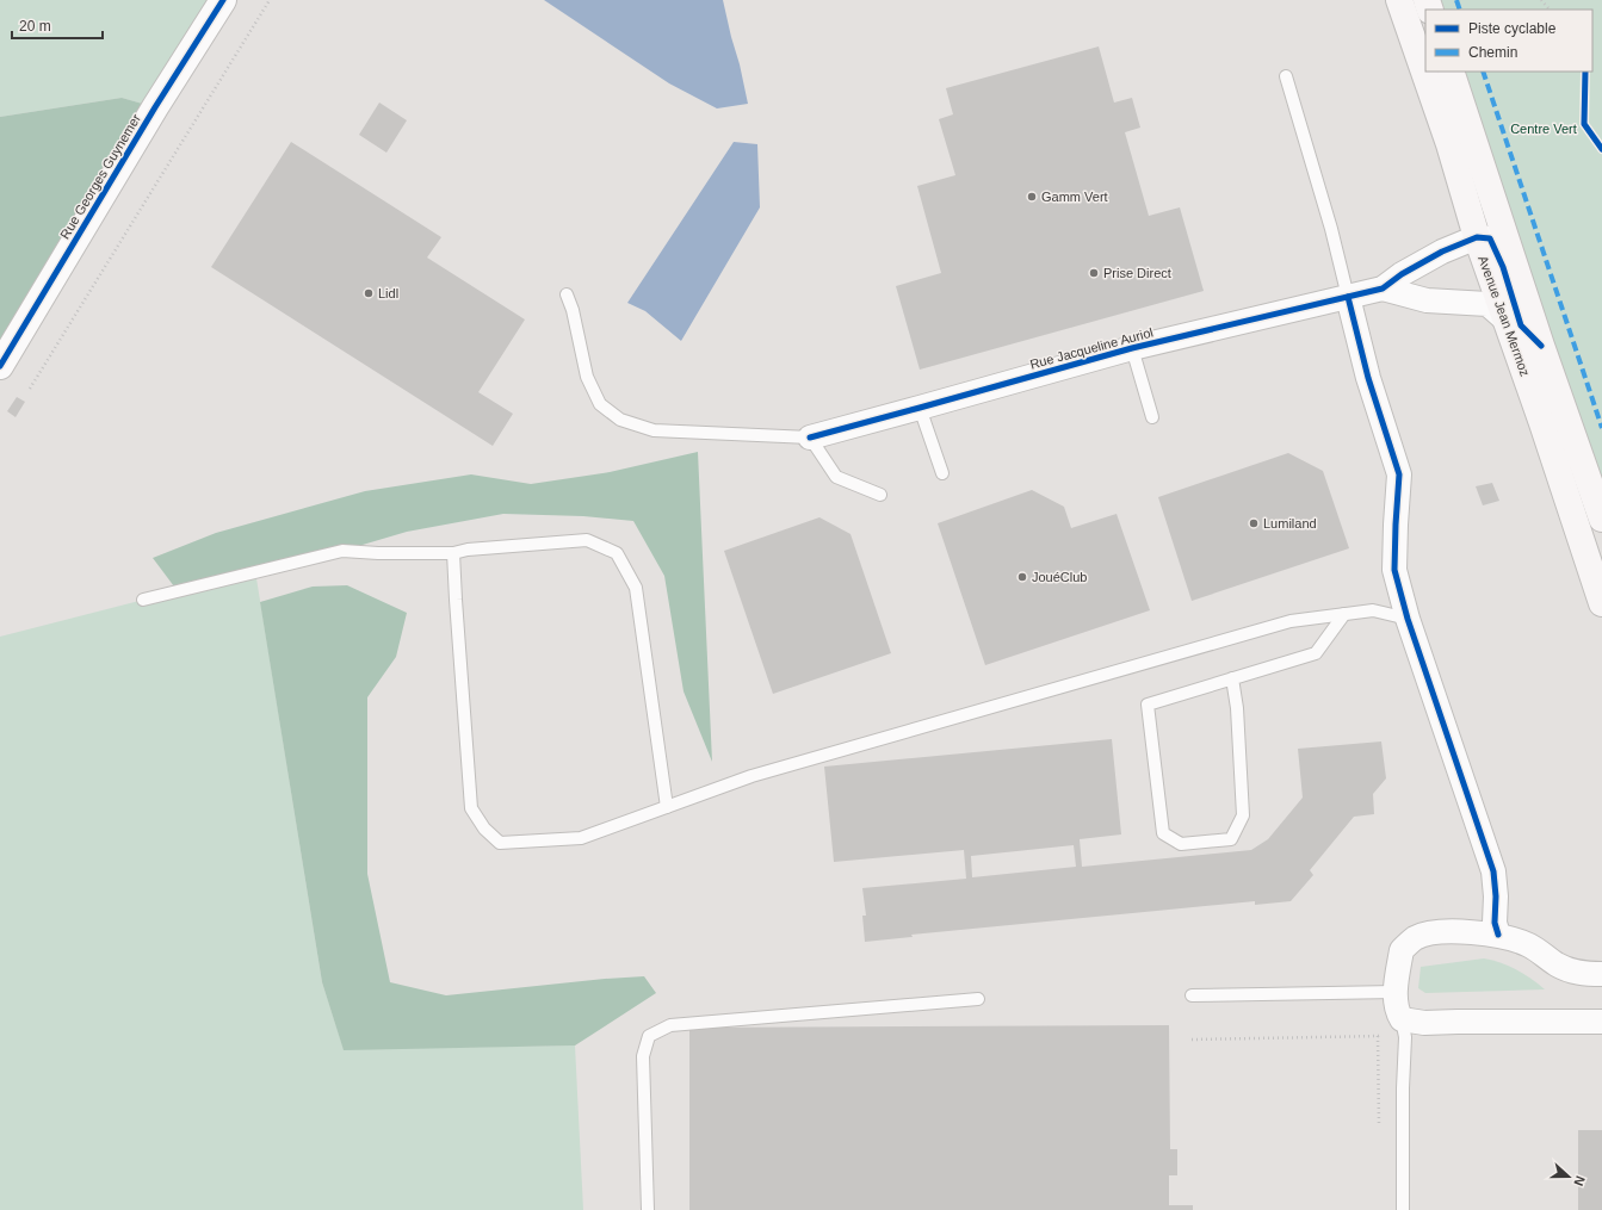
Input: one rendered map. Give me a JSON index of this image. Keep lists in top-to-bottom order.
{
  "streets": {
    "main road": ["Avenue Jean Mermoz"],
    "street": ["Rue Georges Guynemer", "Rue Jacqueline Auriol"]
  },
  "parks": ["Centre Vert"],
  "places": [
    "Gamm Vert",
    "Prise Direct",
    "Lidl",
    "Lumiland",
    "JouéClub"
  ],
  "legend": ["Piste cyclable", "Chemin"],
  "scale_bar": "20 m",
  "north": "right"
}
